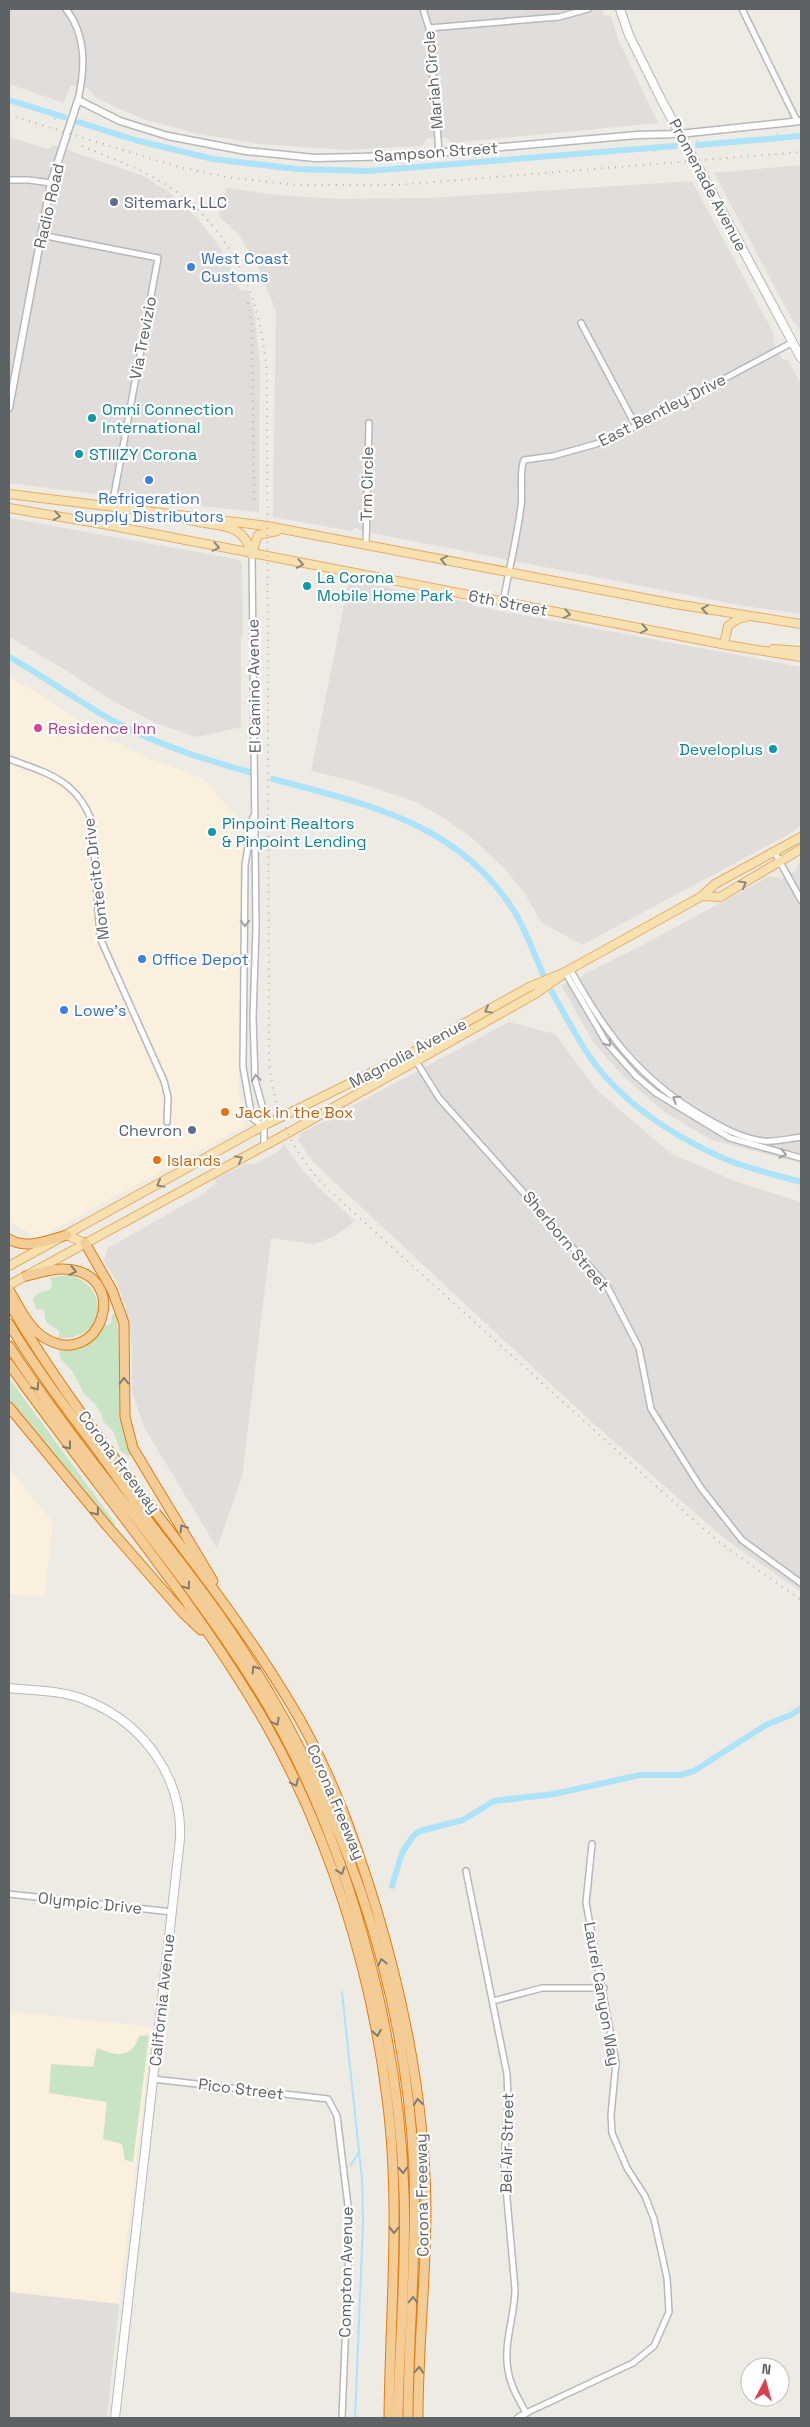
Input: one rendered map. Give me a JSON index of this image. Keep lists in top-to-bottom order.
{
  "streets": {
    "highway": ["Corona Freeway"],
    "main road": [
      "Promenade Avenue",
      "6th Street",
      "Magnolia Avenue",
      "California Avenue"
    ],
    "street": [
      "Mariah Circle",
      "Sampson Street",
      "Radio Road",
      "Via Trevizio",
      "East Bentley Drive",
      "Trm Circle",
      "El Camino Avenue",
      "Montecito Drive",
      "Sherborn Street",
      "Olympic Drive",
      "Laurel Canyon Way",
      "Pico Street",
      "Bel Air Street",
      "Compton Avenue"
    ]
  },
  "crossings": [
    ["Mariah Circle", "Sampson Street"],
    ["Sampson Street", "Radio Road"],
    ["Promenade Avenue", "East Bentley Drive"],
    ["Radio Road", "Via Trevizio"],
    ["Via Trevizio", "6th Street"],
    ["East Bentley Drive", "6th Street"],
    ["Trm Circle", "6th Street"],
    ["6th Street", "El Camino Avenue"],
    ["El Camino Avenue", "Magnolia Avenue"],
    ["Magnolia Avenue", "Sherborn Street"],
    ["Olympic Drive", "California Avenue"],
    ["Laurel Canyon Way", "Bel Air Street"],
    ["California Avenue", "Pico Street"],
    ["Pico Street", "Compton Avenue"]
  ],
  "places": [
    "Sitemark, LLC",
    "West Coast Customs",
    "Omni Connection International",
    "STIIIZY Corona",
    "Refrigeration Supply Distributors",
    "La Corona Mobile Home Park",
    "Residence Inn",
    "Developlus",
    "Pinpoint Realtors & Pinpoint Lending",
    "Office Depot",
    "Lowe's",
    "Jack in the Box",
    "Chevron",
    "Islands"
  ],
  "north": "top"
}
